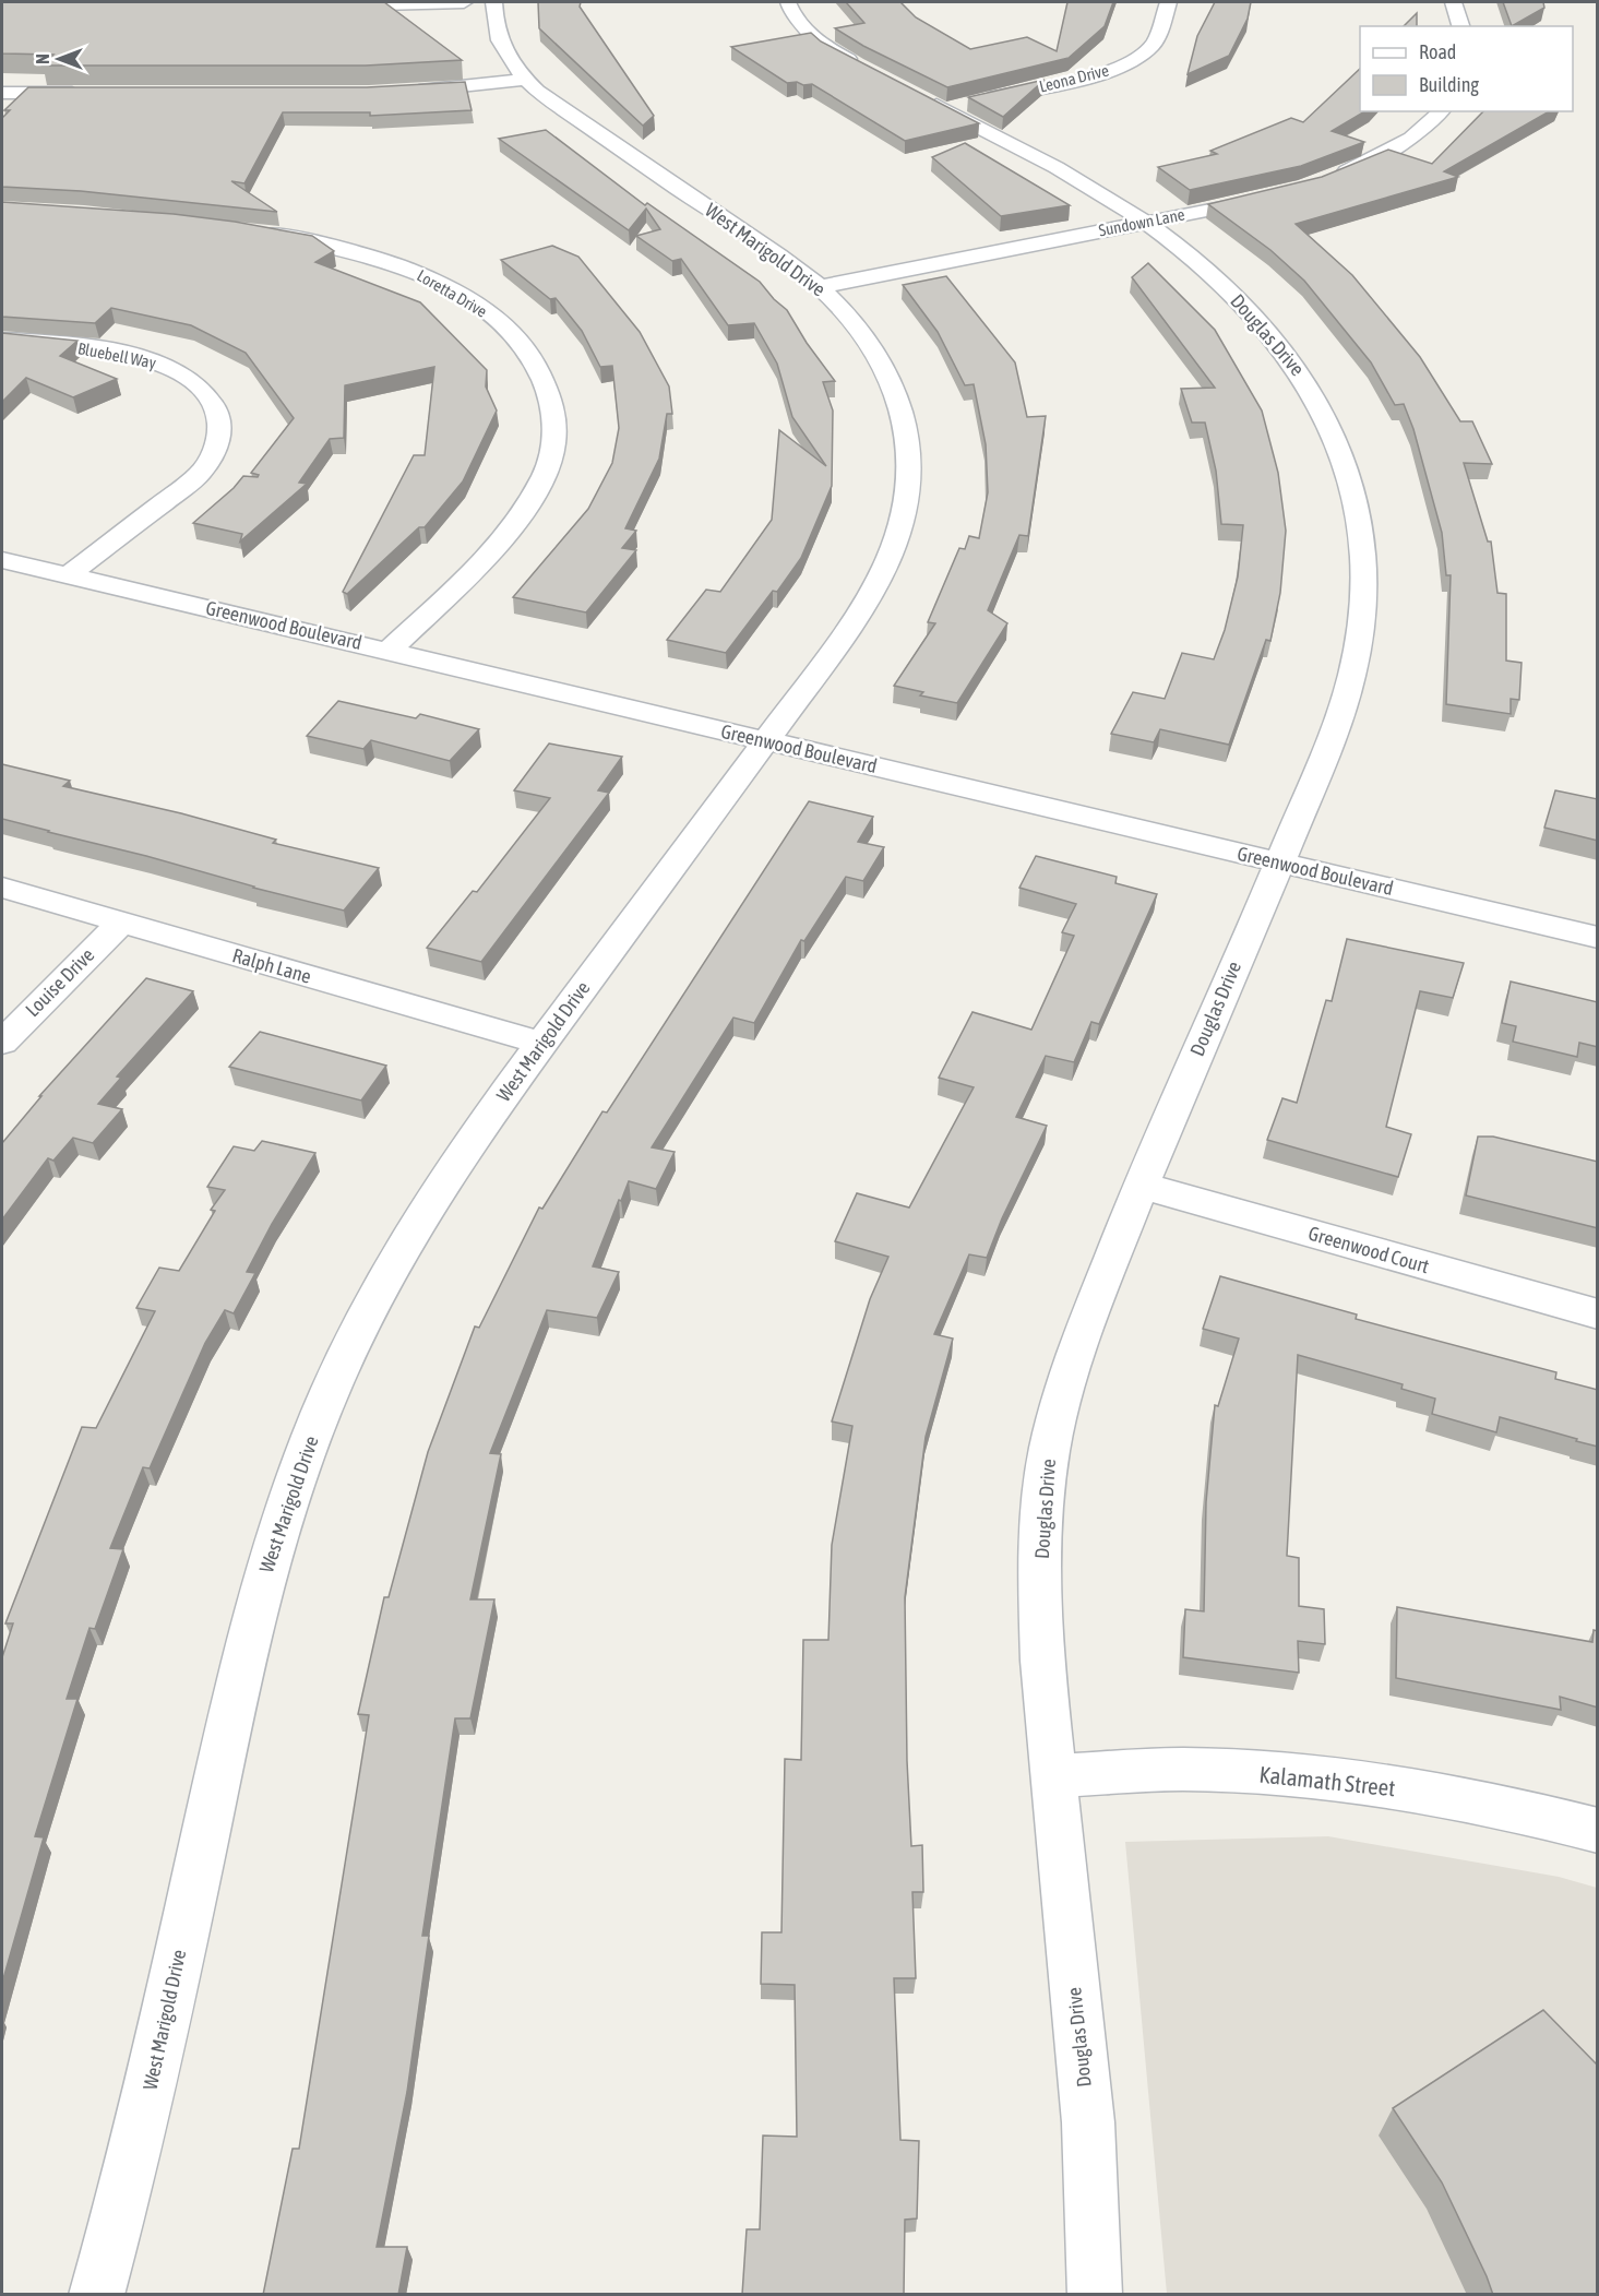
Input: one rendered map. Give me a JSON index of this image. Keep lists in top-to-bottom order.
{
  "streets": {
    "street": [
      "Leona Drive",
      "Sundown Lane",
      "West Marigold Drive",
      "Loretta Drive",
      "Douglas Drive",
      "Bluebell Way",
      "Greenwood Boulevard",
      "Ralph Lane",
      "Louise Drive",
      "Greenwood Court",
      "Kalamath Street"
    ]
  },
  "crossings": [
    ["Leona Drive", "Douglas Drive"],
    ["Sundown Lane", "West Marigold Drive"],
    ["Sundown Lane", "Douglas Drive"],
    ["West Marigold Drive", "Greenwood Boulevard"],
    ["West Marigold Drive", "Ralph Lane"],
    ["Loretta Drive", "Greenwood Boulevard"],
    ["Douglas Drive", "Greenwood Boulevard"],
    ["Douglas Drive", "Greenwood Court"],
    ["Douglas Drive", "Kalamath Street"],
    ["Bluebell Way", "Greenwood Boulevard"],
    ["Ralph Lane", "Louise Drive"]
  ],
  "legend": ["Road", "Building"],
  "north": "left"
}
